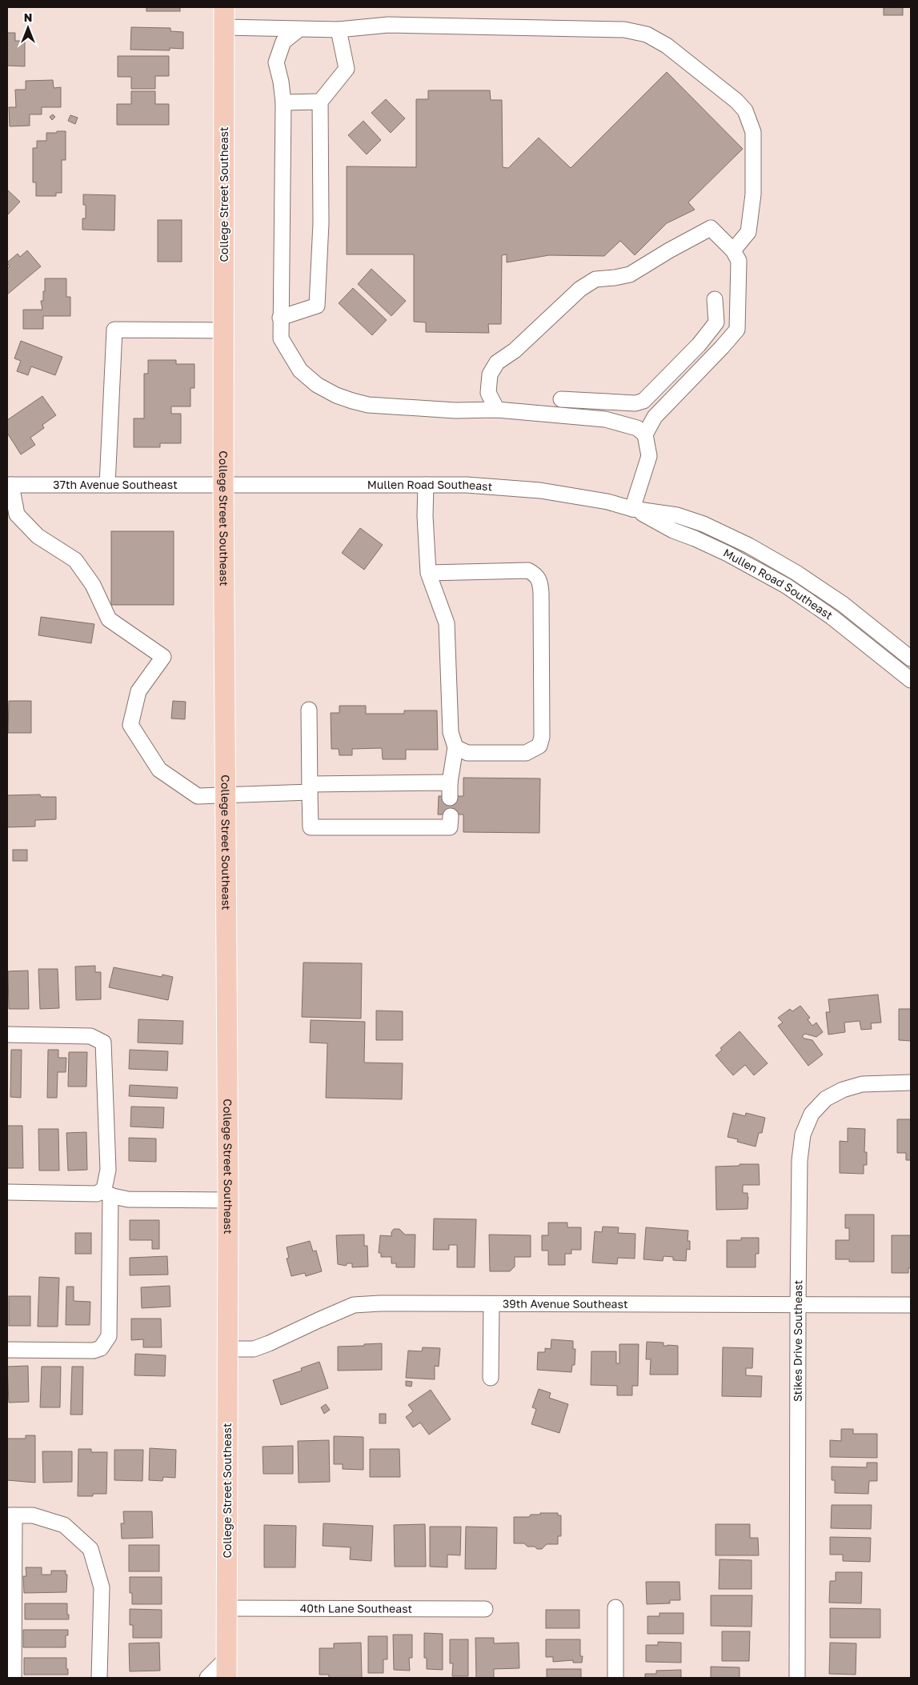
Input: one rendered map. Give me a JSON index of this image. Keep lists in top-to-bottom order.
{
  "streets": {
    "main road": ["College Street Southeast"],
    "street": [
      "37th Avenue Southeast",
      "Mullen Road Southeast",
      "39th Avenue Southeast",
      "Stikes Drive Southeast",
      "40th Lane Southeast"
    ]
  },
  "crossings": [
    ["College Street Southeast", "37th Avenue Southeast"],
    ["College Street Southeast", "Mullen Road Southeast"],
    ["College Street Southeast", "39th Avenue Southeast"],
    ["College Street Southeast", "40th Lane Southeast"],
    ["37th Avenue Southeast", "Mullen Road Southeast"],
    ["39th Avenue Southeast", "Stikes Drive Southeast"]
  ],
  "north": "top"
}
